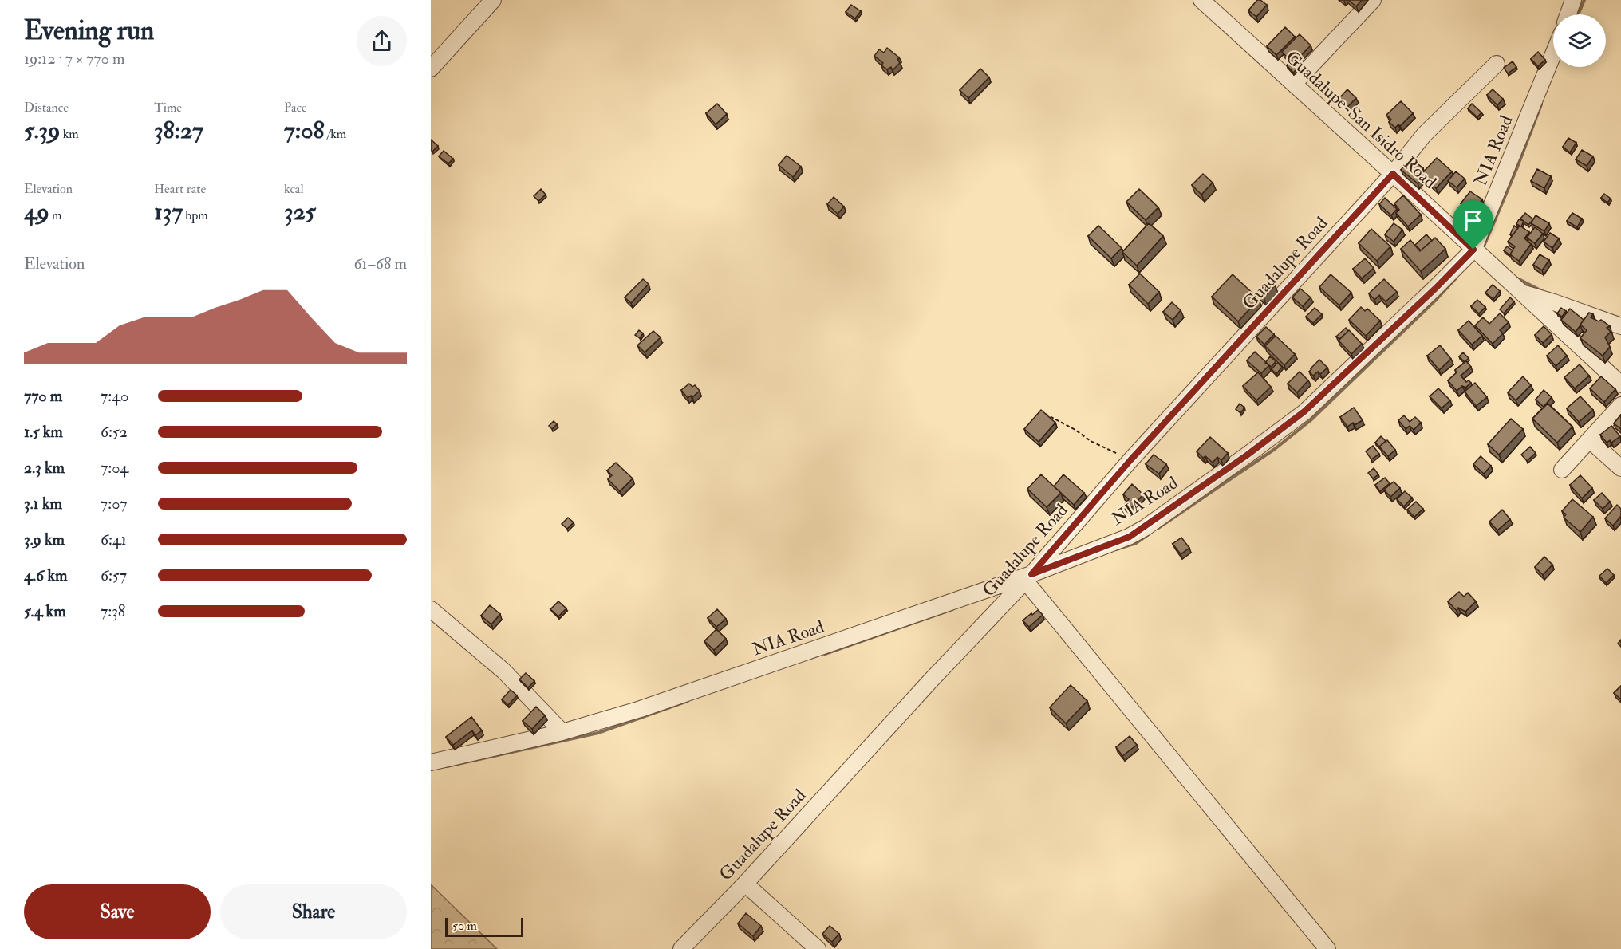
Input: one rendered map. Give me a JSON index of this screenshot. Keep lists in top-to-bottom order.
{
  "streets": {
    "street": ["Guadalupe-San Isidro Road", "NIA Road", "Guadalupe Road"]
  },
  "crossings": [
    ["Guadalupe-San Isidro Road", "NIA Road"],
    ["Guadalupe-San Isidro Road", "Guadalupe Road"],
    ["NIA Road", "Guadalupe Road"]
  ],
  "scale_bar": "50 m",
  "page": {
    "heading": ["Evening run", "19:12 · 7 × 770 m"],
    "stats": [
      ["Distance", "5.39 km"],
      ["Time", "38:27"],
      ["Pace", "7:08 /km"],
      ["Elevation", "49 m"],
      ["Heart rate", "137 bpm"],
      ["kcal", "325"]
    ],
    "chart": ["Elevation", "61–68 m"],
    "list": [
      {
        "name": "770 m",
        "note": "7:40"
      },
      {
        "name": "1.5 km",
        "note": "6:52"
      },
      {
        "name": "2.3 km",
        "note": "7:04"
      },
      {
        "name": "3.1 km",
        "note": "7:07"
      },
      {
        "name": "3.9 km",
        "note": "6:41"
      },
      {
        "name": "4.6 km",
        "note": "6:57"
      },
      {
        "name": "5.4 km",
        "note": "7:38"
      }
    ],
    "buttons": ["Save", "Share"],
    "scale": "50 m"
  }
}
